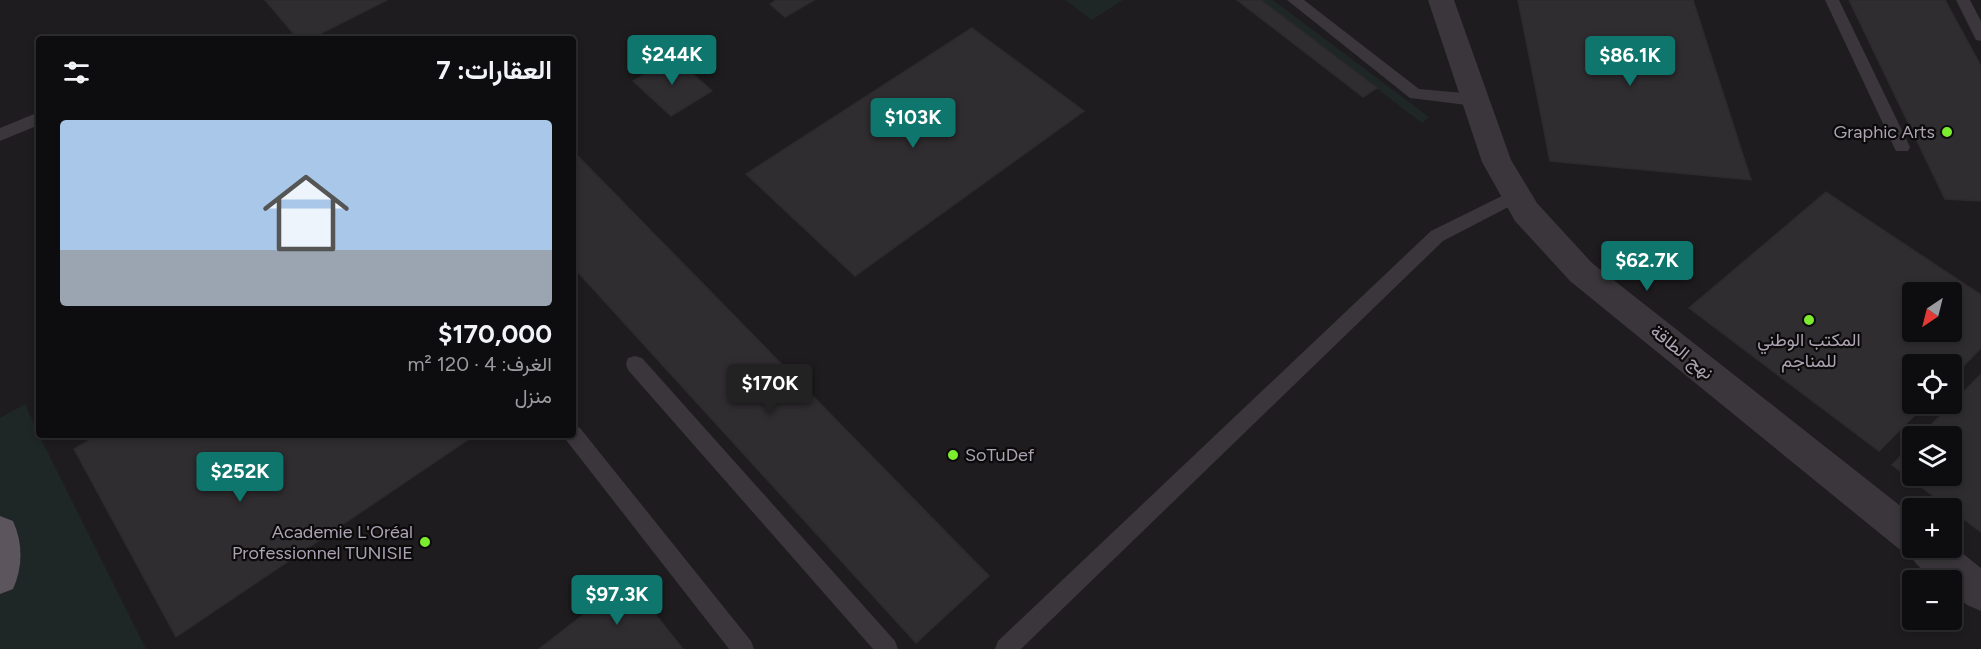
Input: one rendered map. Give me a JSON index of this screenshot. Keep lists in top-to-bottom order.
{
  "streets": {
    "street": ["نهج الطاقة"]
  },
  "places": [
    "Graphic Arts",
    "المكتب الوطني للمناجم",
    "SoTuDef",
    "Academie L'Oréal Professionnel TUNISIE"
  ],
  "north": "bottom left",
  "page": {
    "price": [
      "$244K",
      "$86.1K",
      "$103K",
      "$62.7K",
      "$170K",
      "$252K",
      "$97.3K"
    ],
    "heading": "العقارات: 7",
    "list": [
      {
        "name": "$170,000",
        "note": "الغرف: 4 · 120 m² · منزل"
      }
    ],
    "map_buttons": ["+", "−"]
  }
}
